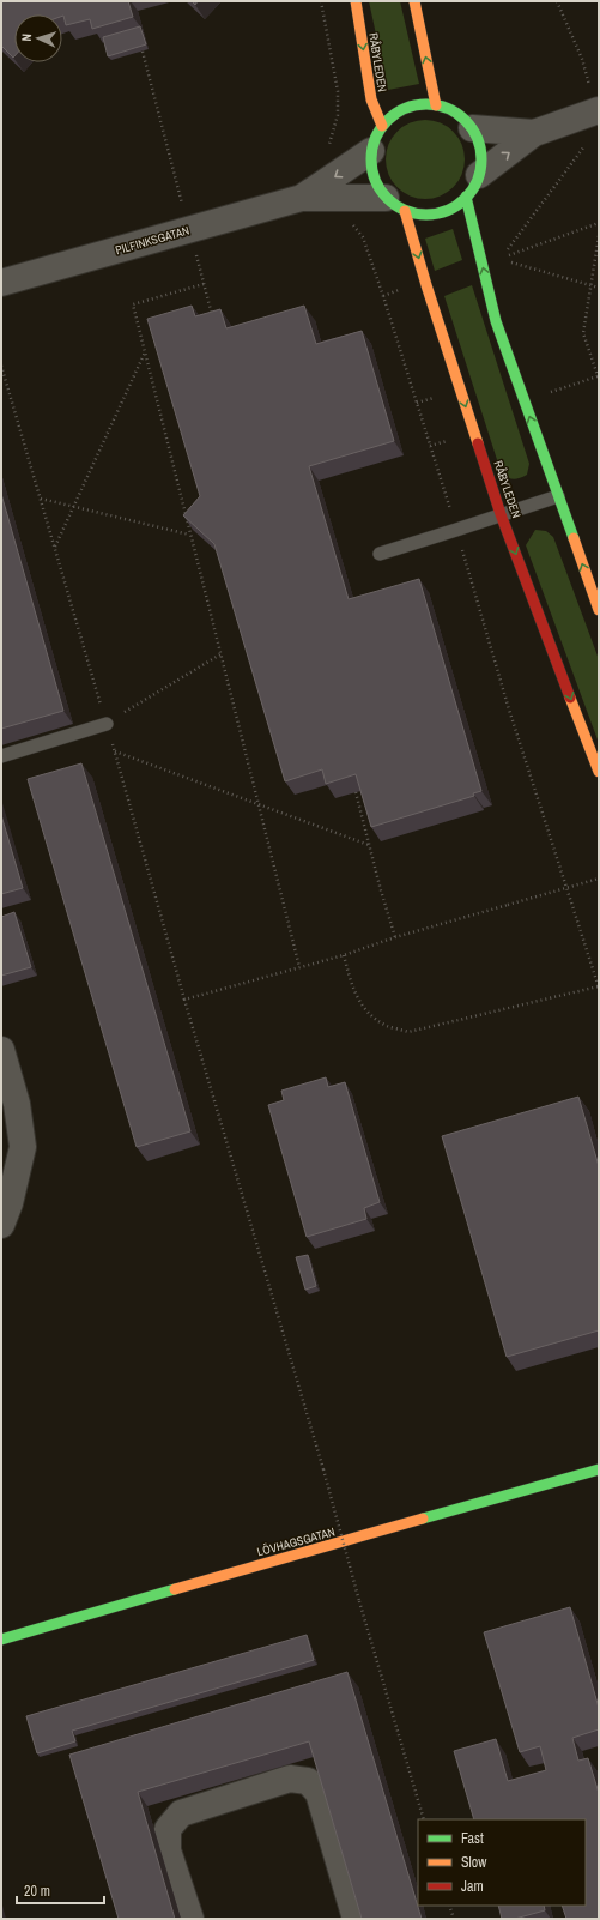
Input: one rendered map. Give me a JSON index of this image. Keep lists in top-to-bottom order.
{
  "streets": {
    "main road": ["RÅBYLEDEN", "LÖVHAGSGATAN"],
    "street": ["PILFINKSGATAN"]
  },
  "crossings": [
    ["RÅBYLEDEN", "PILFINKSGATAN"]
  ],
  "legend": ["Fast", "Slow", "Jam"],
  "scale_bar": "20 m",
  "north": "left"
}
